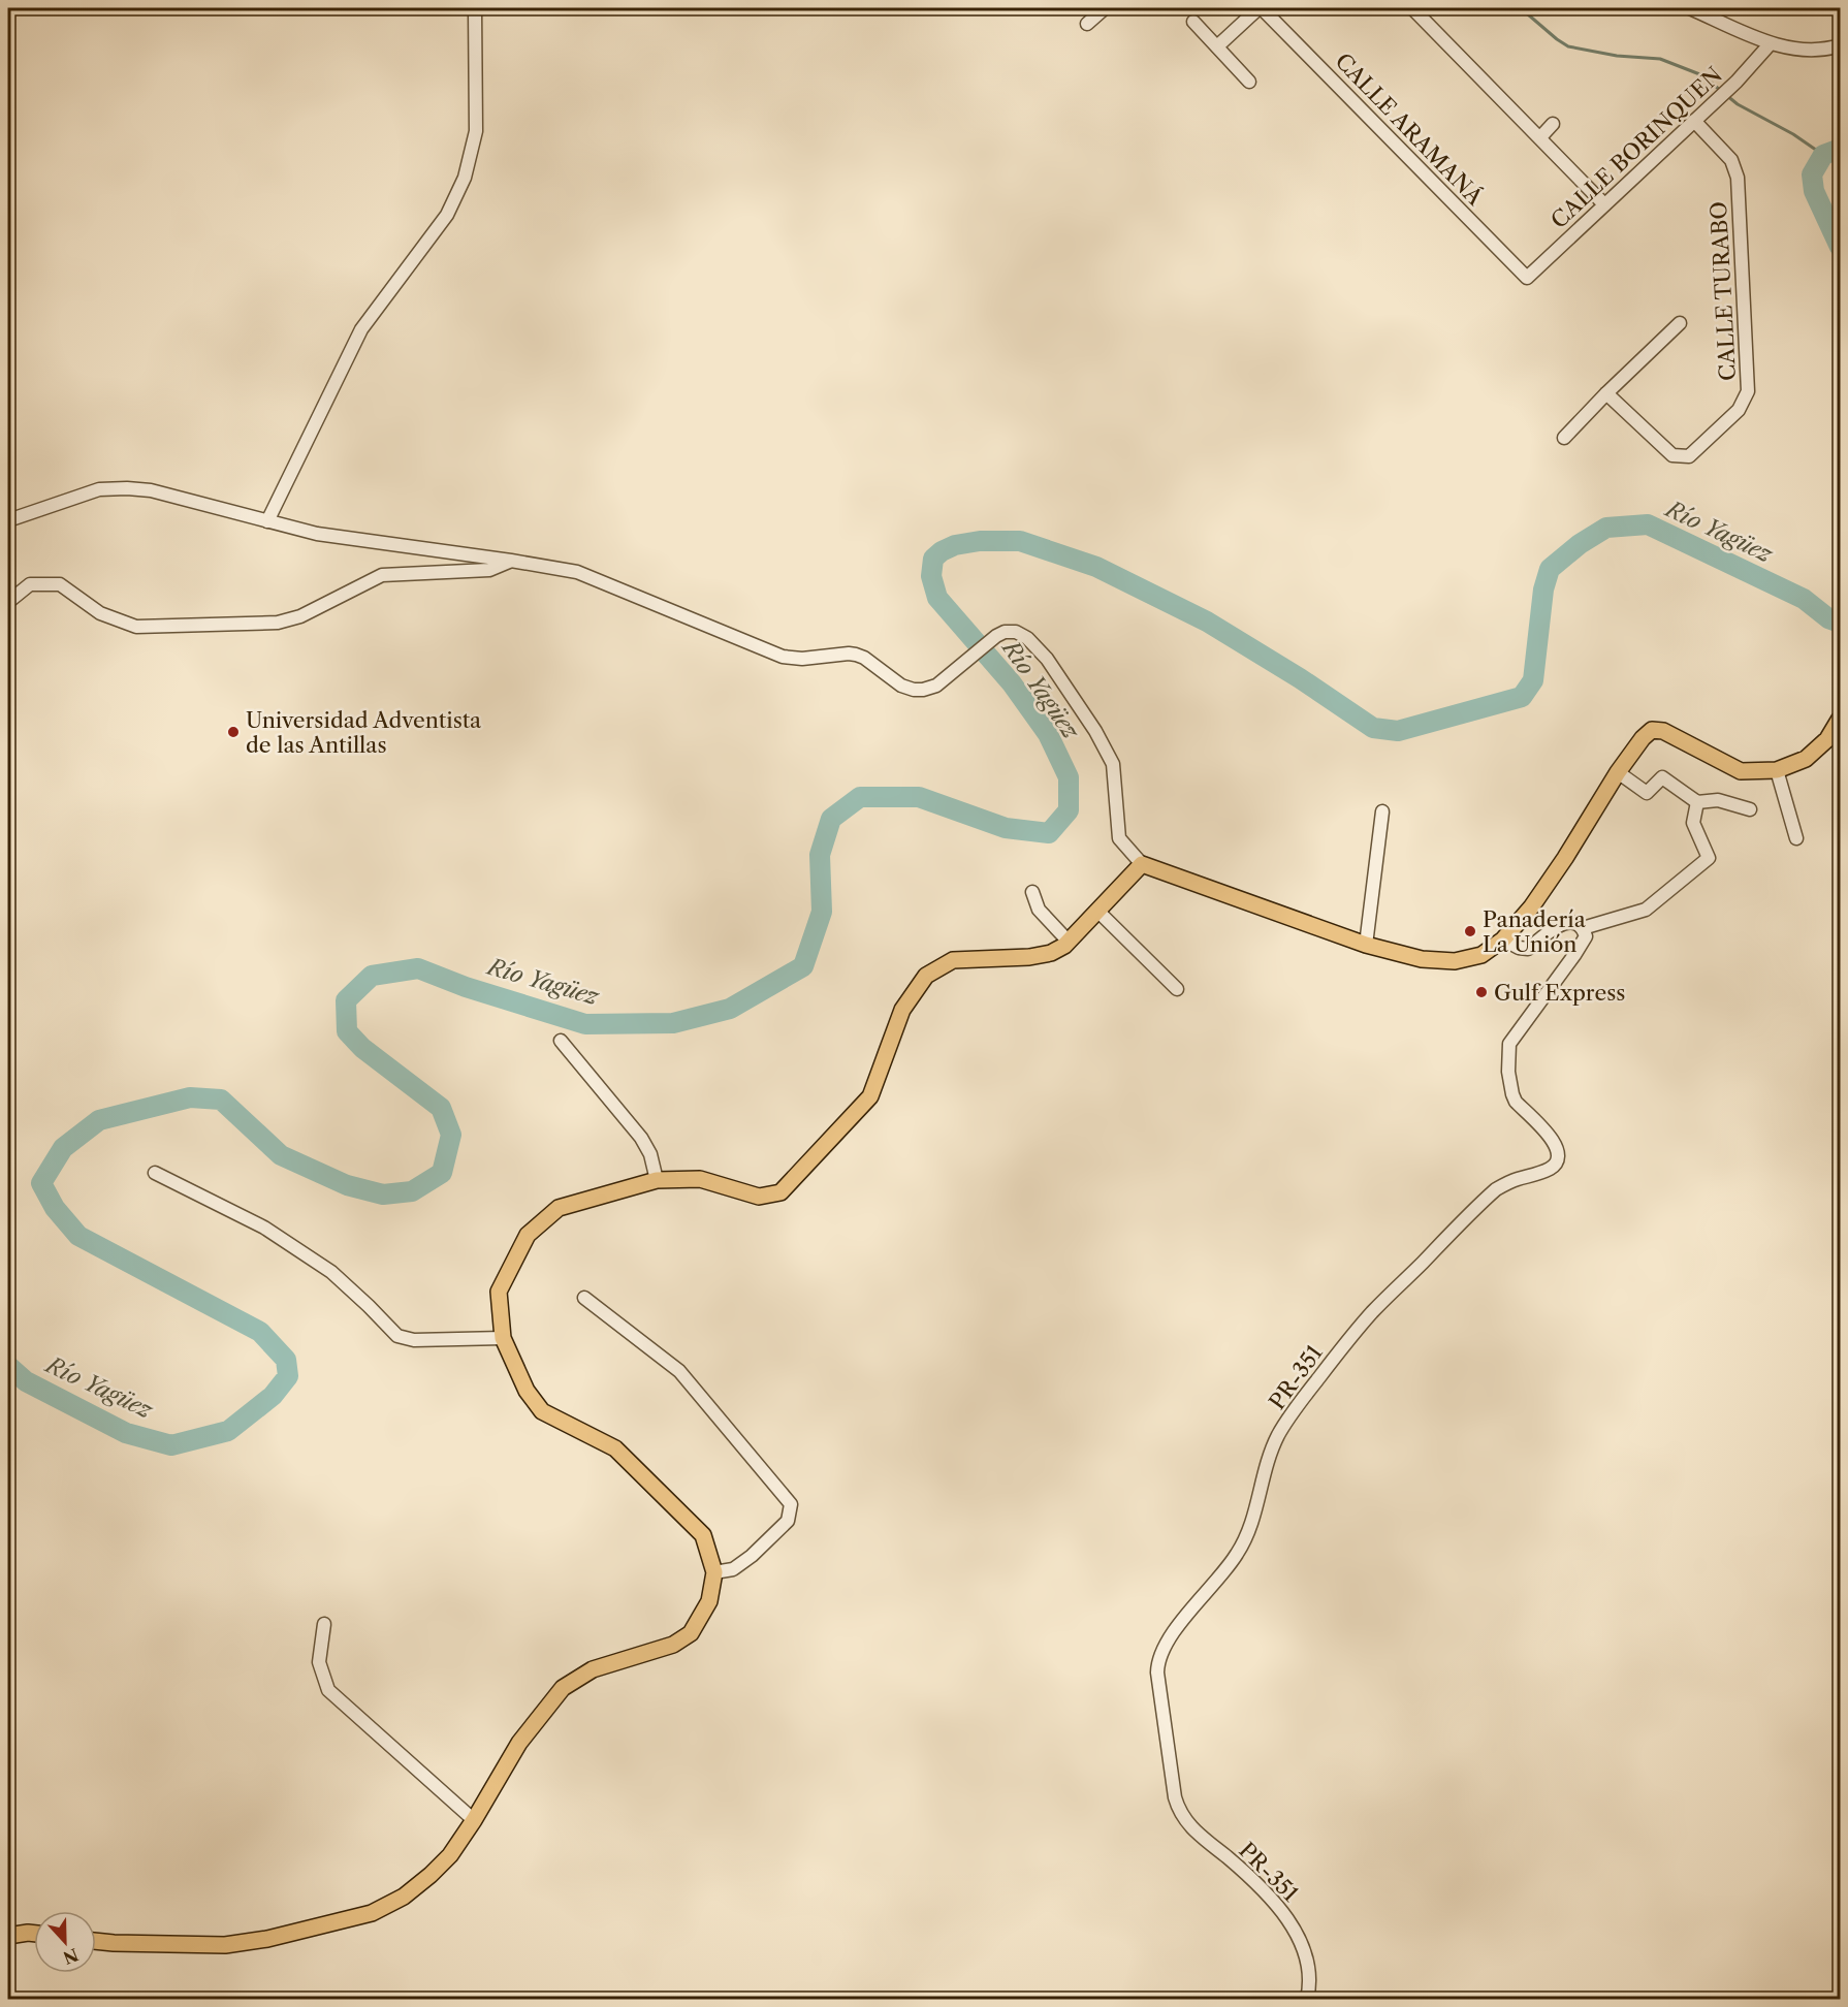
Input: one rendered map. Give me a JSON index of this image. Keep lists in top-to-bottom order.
{
  "streets": {
    "street": [
      "CALLE ARAMANÁ",
      "CALLE BORINQUEN",
      "CALLE TURABO",
      "PR-351"
    ]
  },
  "crossings": [
    ["CALLE ARAMANÁ", "CALLE BORINQUEN"],
    ["CALLE BORINQUEN", "CALLE TURABO"]
  ],
  "water": ["Río Yagüez"],
  "places": ["Universidad Adventista de las Antillas", "Panadería La Unión", "Gulf Express"],
  "north": "bottom"
}
